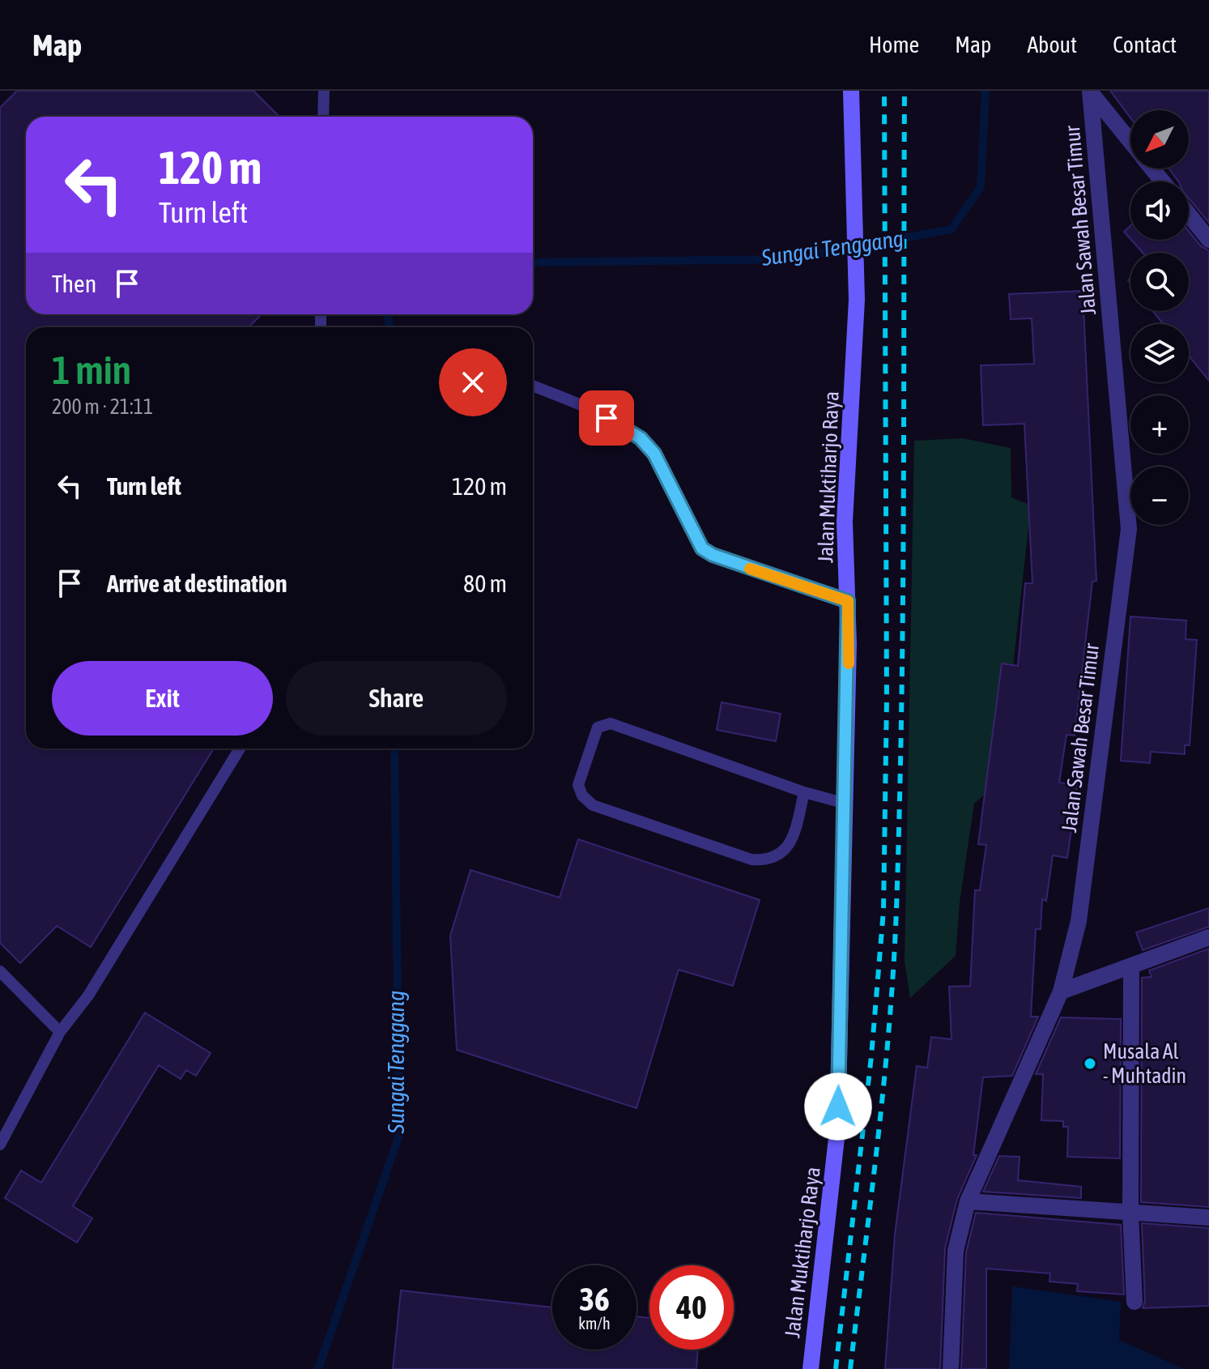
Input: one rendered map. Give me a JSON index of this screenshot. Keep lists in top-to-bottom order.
{
  "streets": {
    "street": ["Jalan Sawah Besar Timur", "Jalan Muktiharjo Raya"]
  },
  "water": ["Sungai Tenggang"],
  "places": ["Musala Al - Muhtadin"],
  "north": "bottom left",
  "page": {
    "header": "Map",
    "nav": [
      "Home",
      "Map",
      "About",
      "Contact"
    ],
    "map_buttons": ["+", "−"],
    "turn": ["120 m", "Turn left"],
    "then": "Then",
    "heading": ["1 min", "200 m · 21:11"],
    "list": [
      {
        "name": "Turn left",
        "value": "120 m"
      },
      {
        "name": "Arrive at destination",
        "value": "80 m"
      }
    ],
    "buttons": ["Exit", "Share"],
    "speed": "36 km/h",
    "limit": "40"
  }
}
